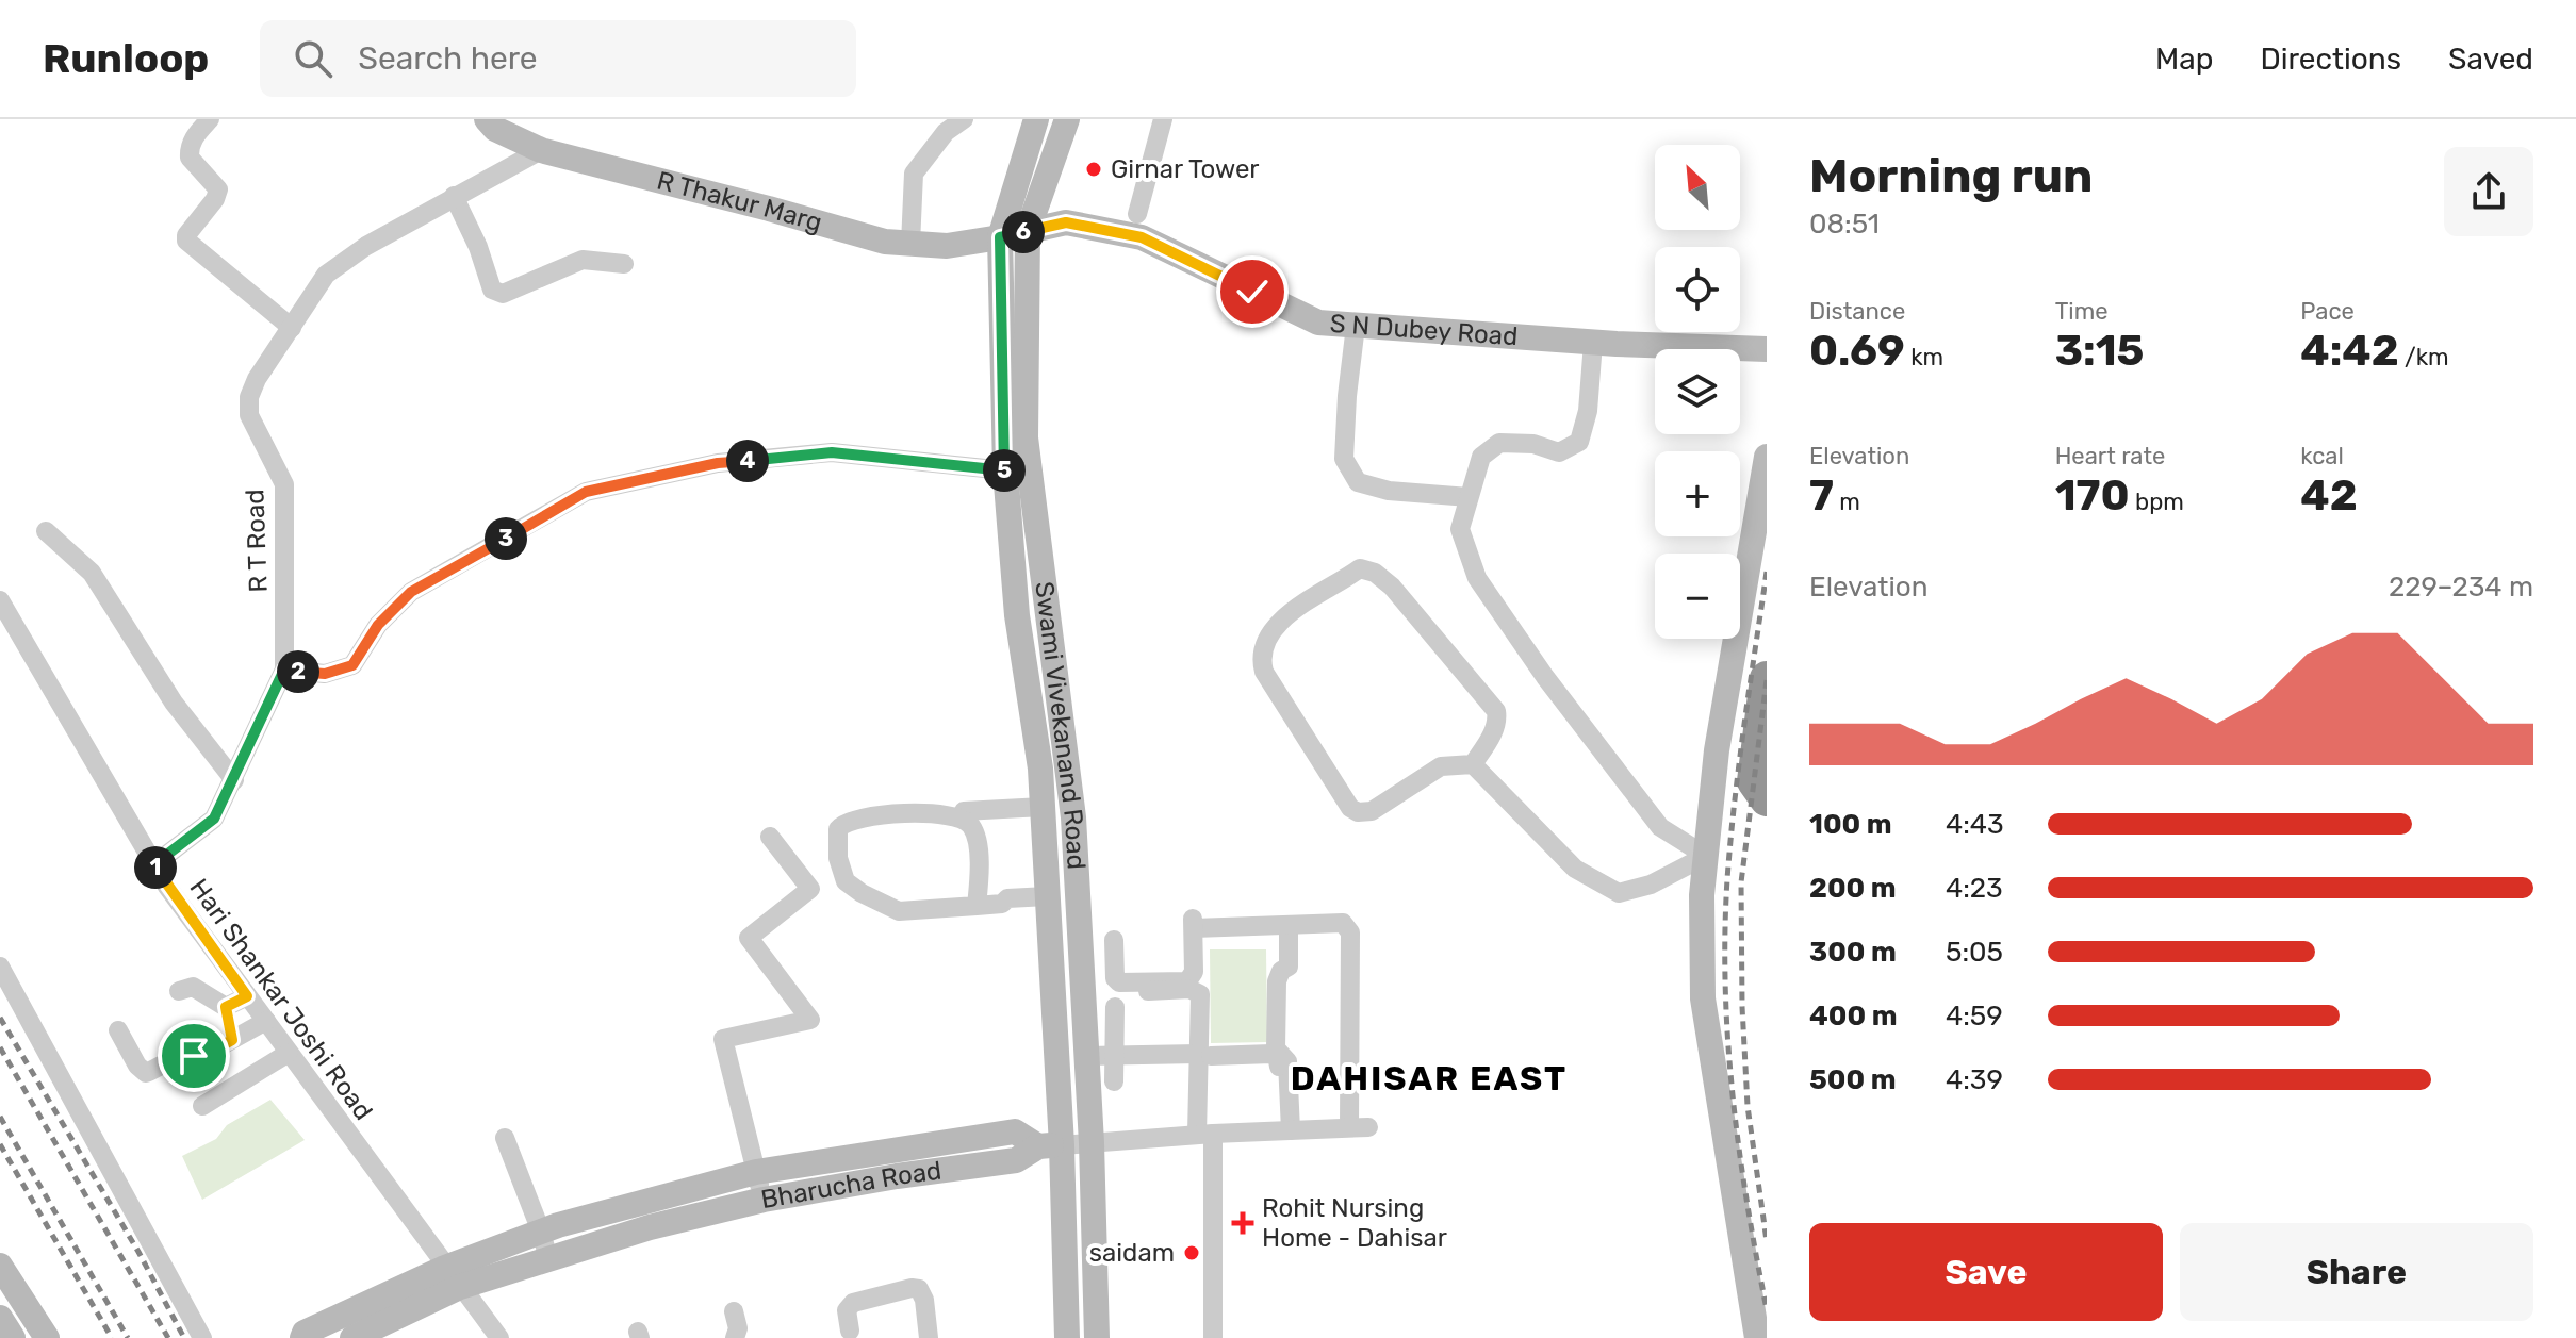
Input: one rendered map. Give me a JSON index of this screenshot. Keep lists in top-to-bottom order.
{
  "streets": {
    "street": [
      "R Thakur Marg",
      "S N Dubey Road",
      "R T Road",
      "Swami Vivekanand Road",
      "Hari Shankar Joshi Road",
      "Bharucha Road"
    ]
  },
  "crossings": [
    ["R Thakur Marg", "S N Dubey Road"],
    ["R Thakur Marg", "Swami Vivekanand Road"],
    ["S N Dubey Road", "Swami Vivekanand Road"],
    ["Swami Vivekanand Road", "Bharucha Road"],
    ["Hari Shankar Joshi Road", "Bharucha Road"]
  ],
  "districts": ["DAHISAR EAST"],
  "places": {
    "other": ["Girnar Tower", "saidam"],
    "health": ["Rohit Nursing Home - Dahisar"]
  },
  "north": "top left",
  "page": {
    "header": "Runloop",
    "search": "Search here",
    "nav": ["Map", "Directions", "Saved"],
    "heading": ["Morning run", "08:51"],
    "map_buttons": ["+", "−"],
    "pins": [
      "6",
      "4",
      "5",
      "3",
      "2",
      "1"
    ],
    "stats": [
      ["Distance", "0.69 km"],
      ["Time", "3:15"],
      ["Pace", "4:42 /km"],
      ["Elevation", "7 m"],
      ["Heart rate", "170 bpm"],
      ["kcal", "42"]
    ],
    "chart": ["Elevation", "229–234 m"],
    "list": [
      {
        "name": "100 m",
        "note": "4:43"
      },
      {
        "name": "200 m",
        "note": "4:23"
      },
      {
        "name": "300 m",
        "note": "5:05"
      },
      {
        "name": "400 m",
        "note": "4:59"
      },
      {
        "name": "500 m",
        "note": "4:39"
      }
    ],
    "buttons": ["Save", "Share"]
  }
}
